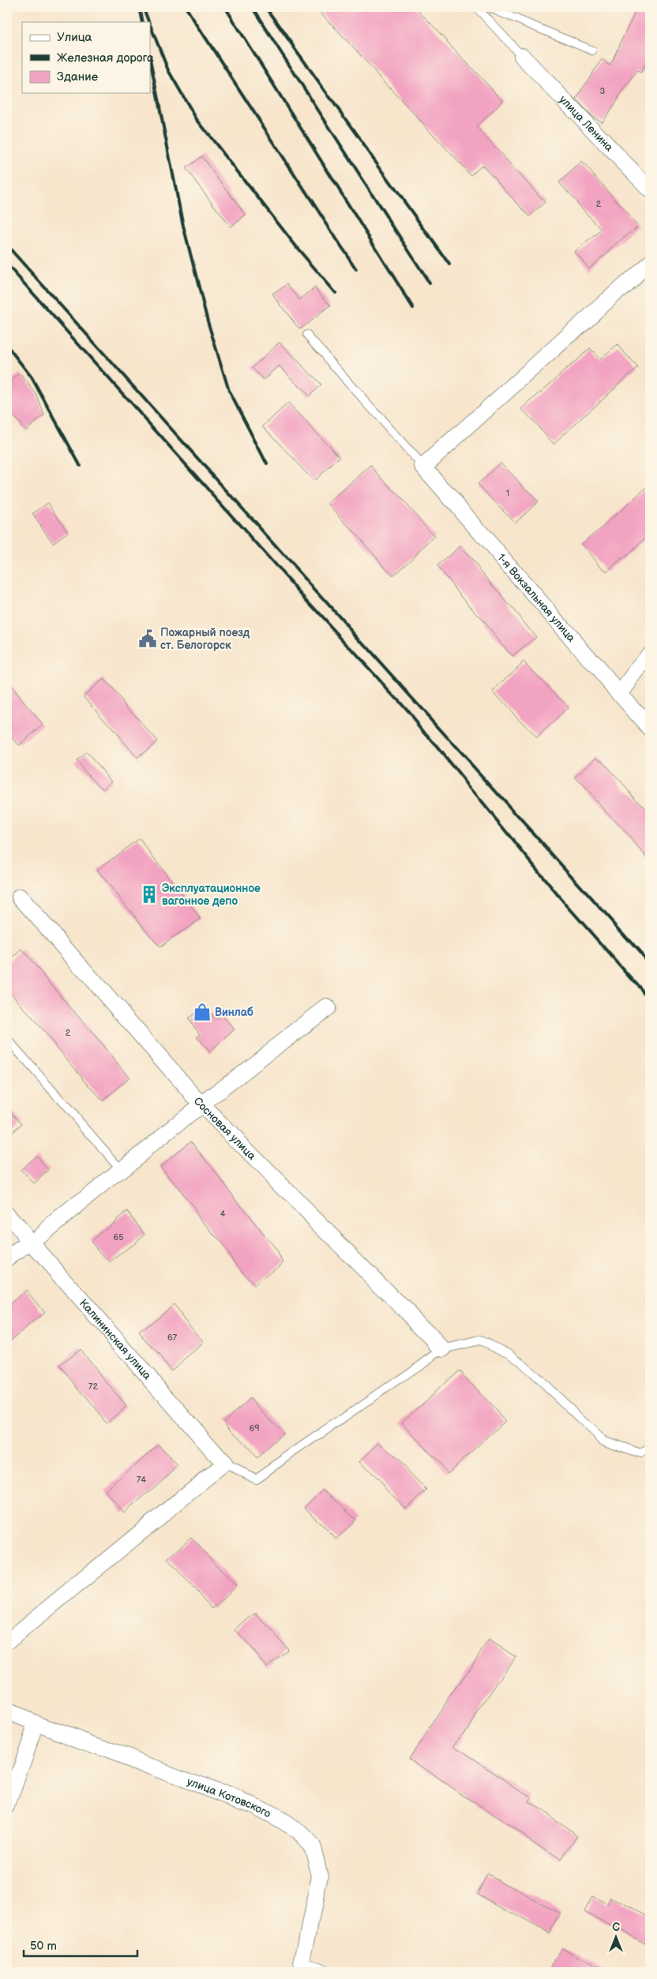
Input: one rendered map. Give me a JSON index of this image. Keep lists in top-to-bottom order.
{
  "streets": {
    "street": [
      "улица Ленина",
      "1-я Вокзальная улица",
      "Сосновая улица",
      "Калининская улица",
      "улица Котовского"
    ]
  },
  "places": {
    "public building": ["Пожарный поезд ст. Белогорск"],
    "building": ["Эксплуатационное вагонное депо"],
    "shop": ["Винлаб"]
  },
  "house_numbers": [
    "3",
    "2",
    "1",
    "2",
    "4",
    "65",
    "67",
    "72",
    "69",
    "74"
  ],
  "legend": ["Улица", "Железная дорога", "Здание"],
  "scale_bar": "50 m",
  "north": "top"
}
